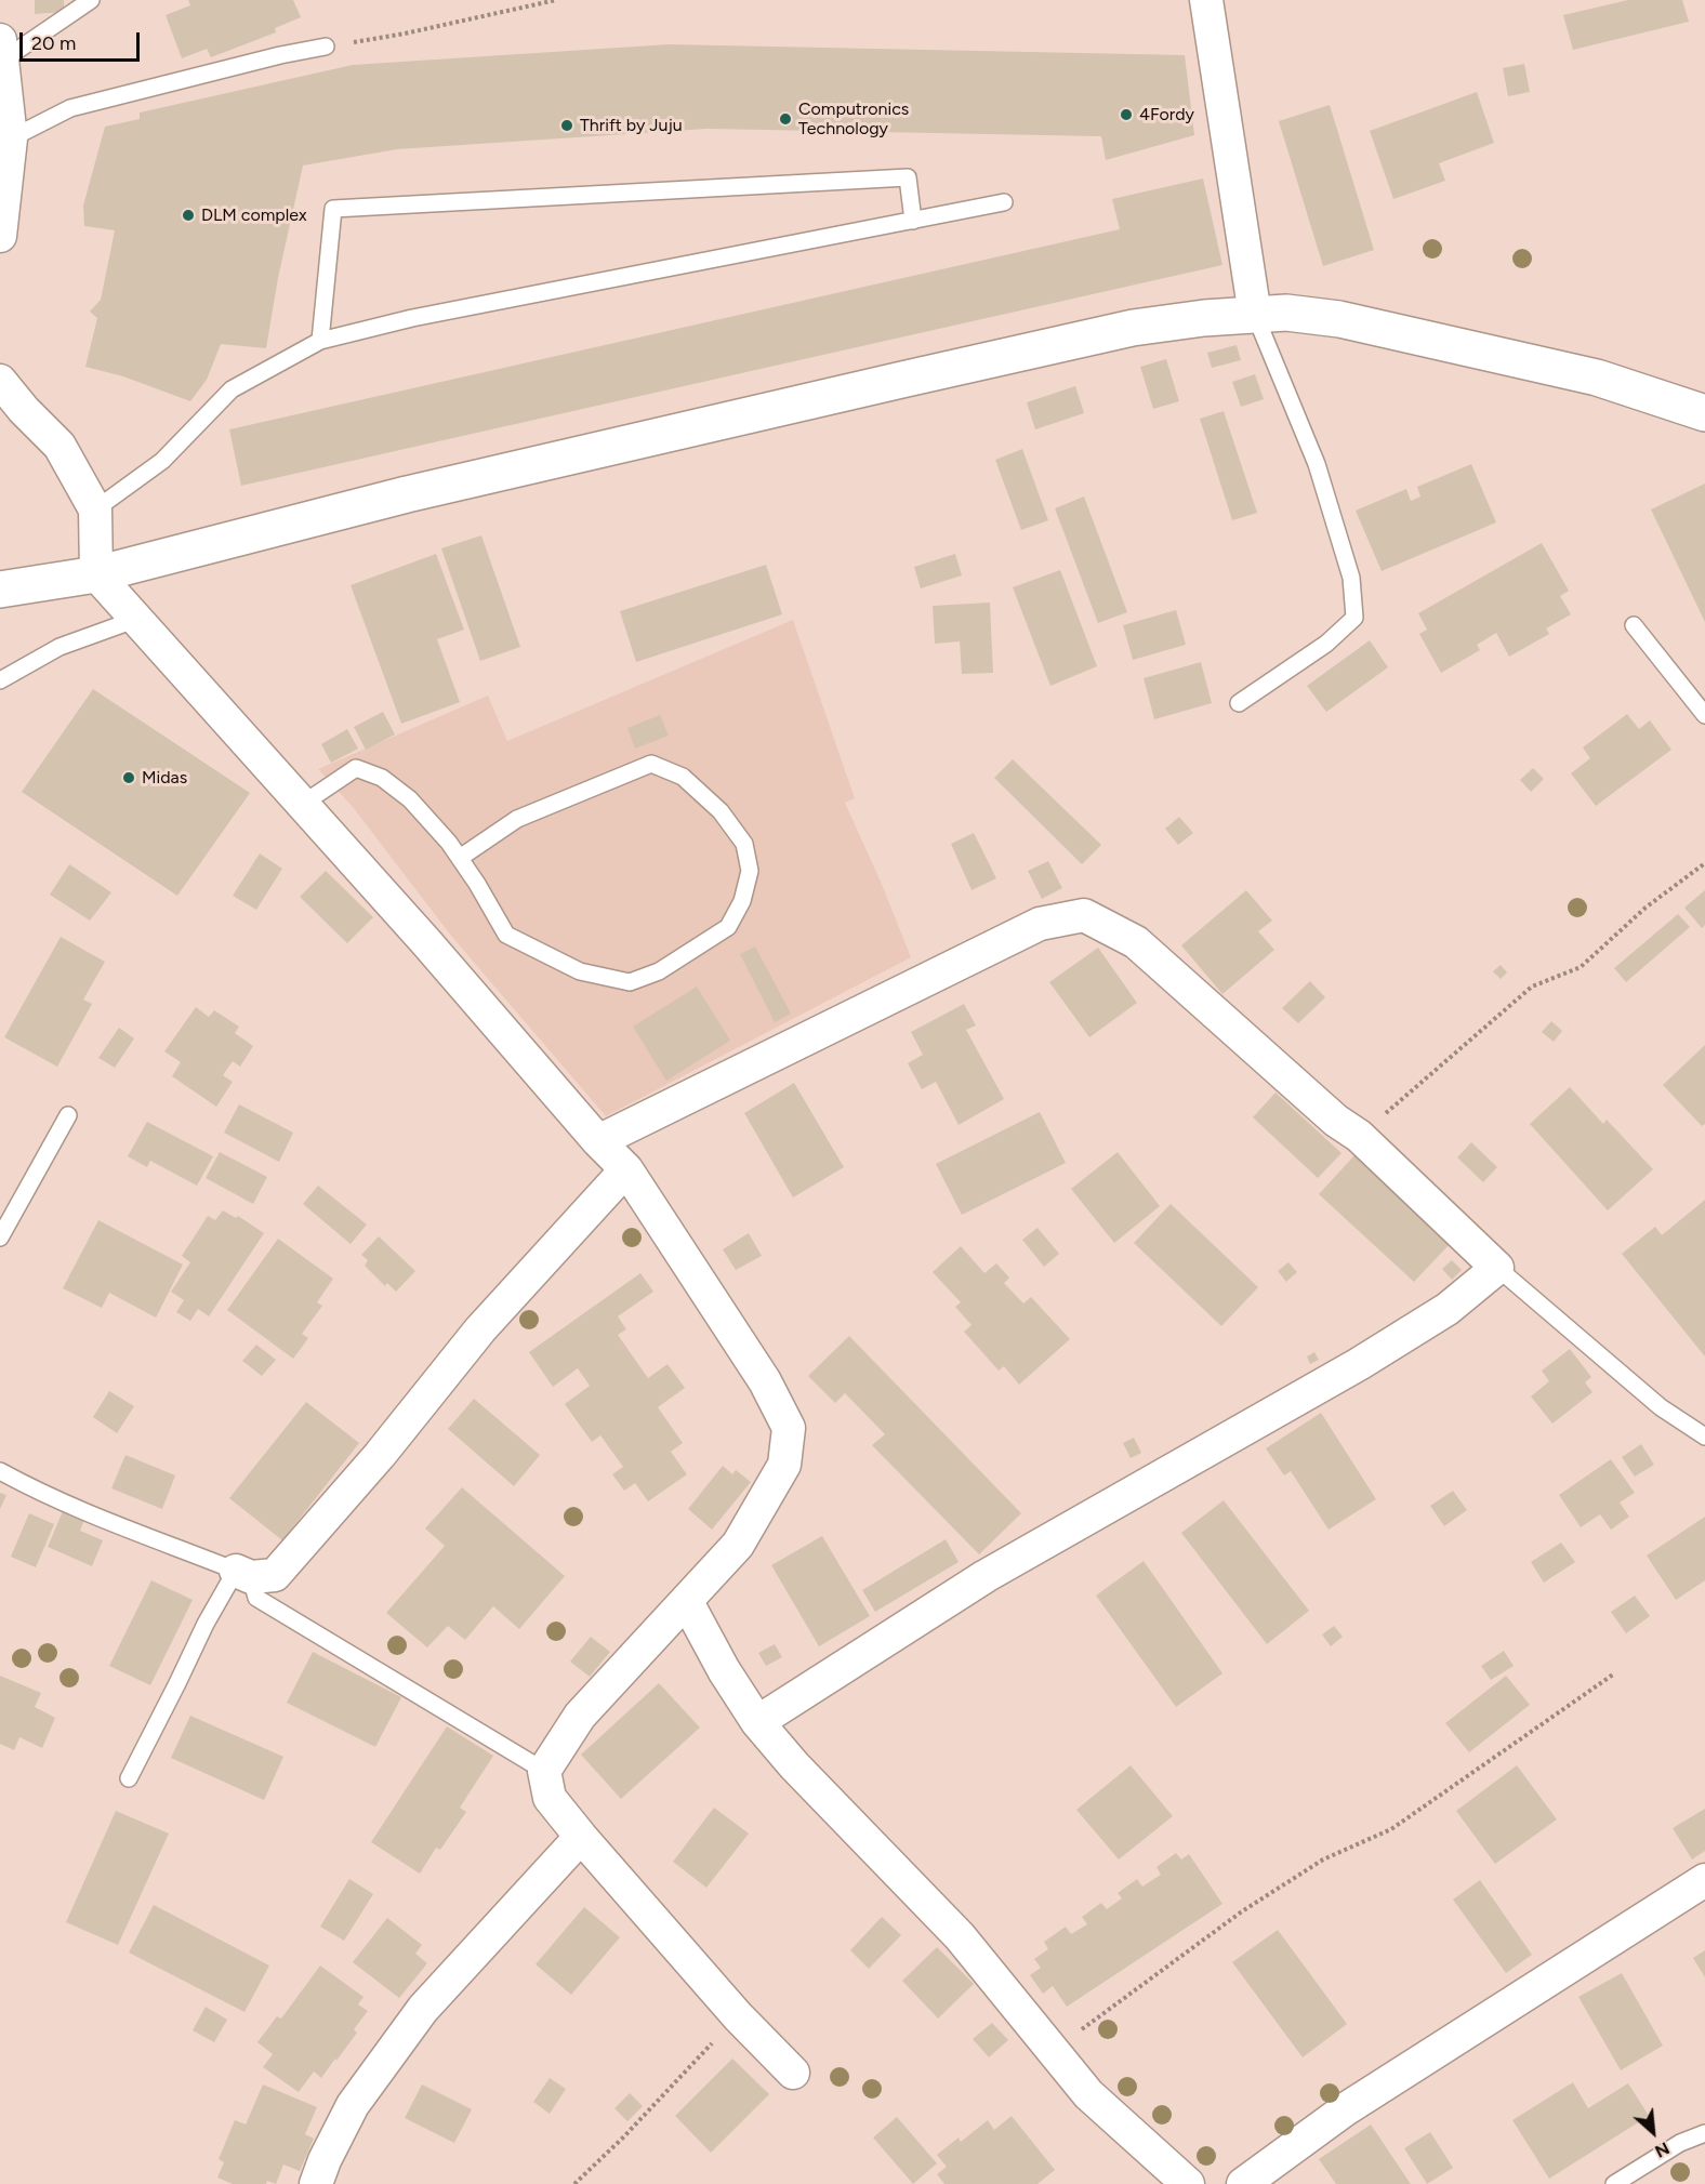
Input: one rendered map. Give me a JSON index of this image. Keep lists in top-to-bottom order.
{
  "places": [
    "4Fordy",
    "Computronics Technology",
    "Thrift by Juju",
    "DLM complex",
    "Midas"
  ],
  "scale_bar": "20 m",
  "north": "bottom right"
}
